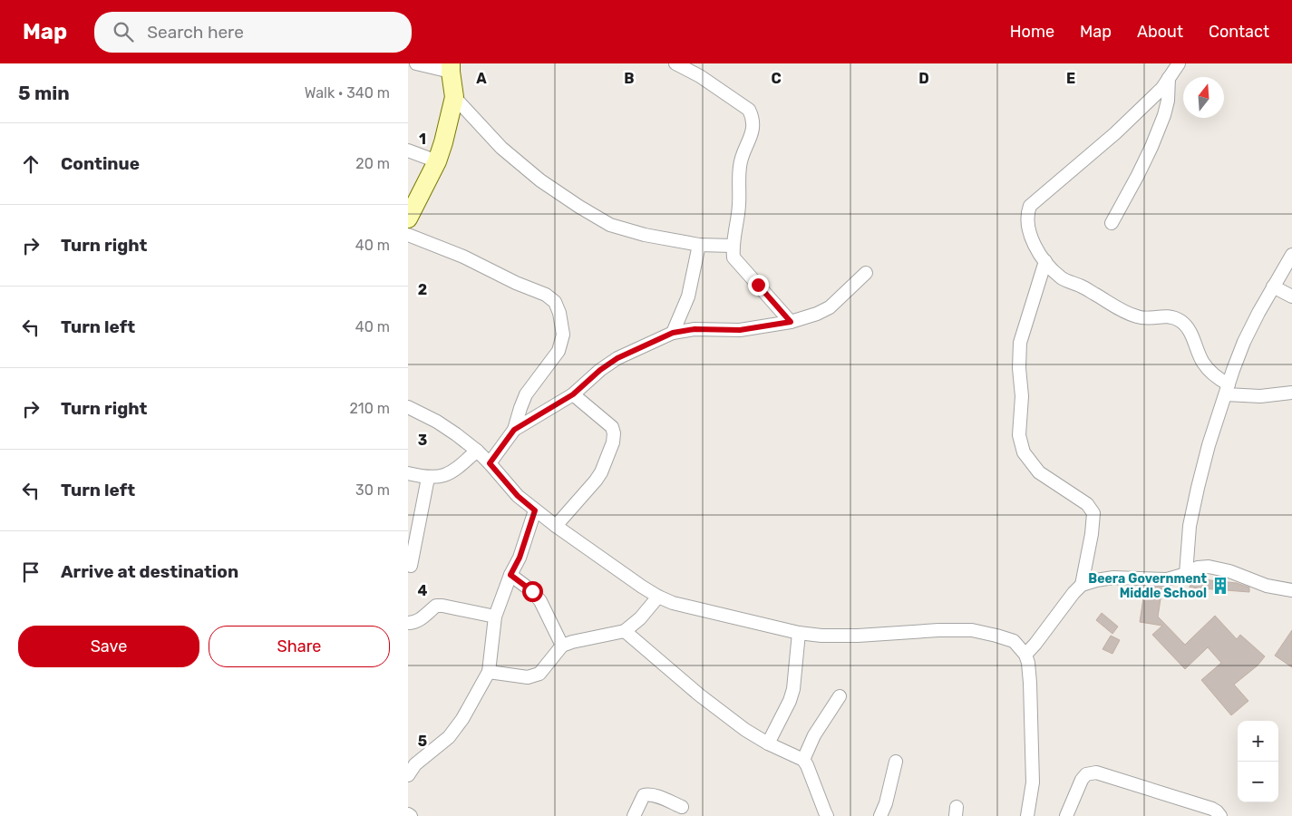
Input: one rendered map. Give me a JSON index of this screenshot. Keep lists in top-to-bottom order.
{
  "places": {
    "building": ["Beera Government Middle School"]
  },
  "north": "top",
  "page": {
    "header": "Map",
    "search": "Search here",
    "nav": [
      "Home",
      "Map",
      "About",
      "Contact"
    ],
    "heading": ["5 min", "Walk · 340 m"],
    "list": [
      ["Continue", "20 m"],
      ["Turn right", "40 m"],
      ["Turn left", "40 m"],
      ["Turn right", "210 m"],
      ["Turn left", "30 m"],
      "Arrive at destination"
    ],
    "buttons": ["Save", "Share"],
    "map_buttons": ["+", "−"]
  },
  "grid": {
    "columns": [
      "A",
      "B",
      "C",
      "D",
      "E"
    ],
    "rows": [
      "1",
      "2",
      "3",
      "4",
      "5"
    ]
  }
}
